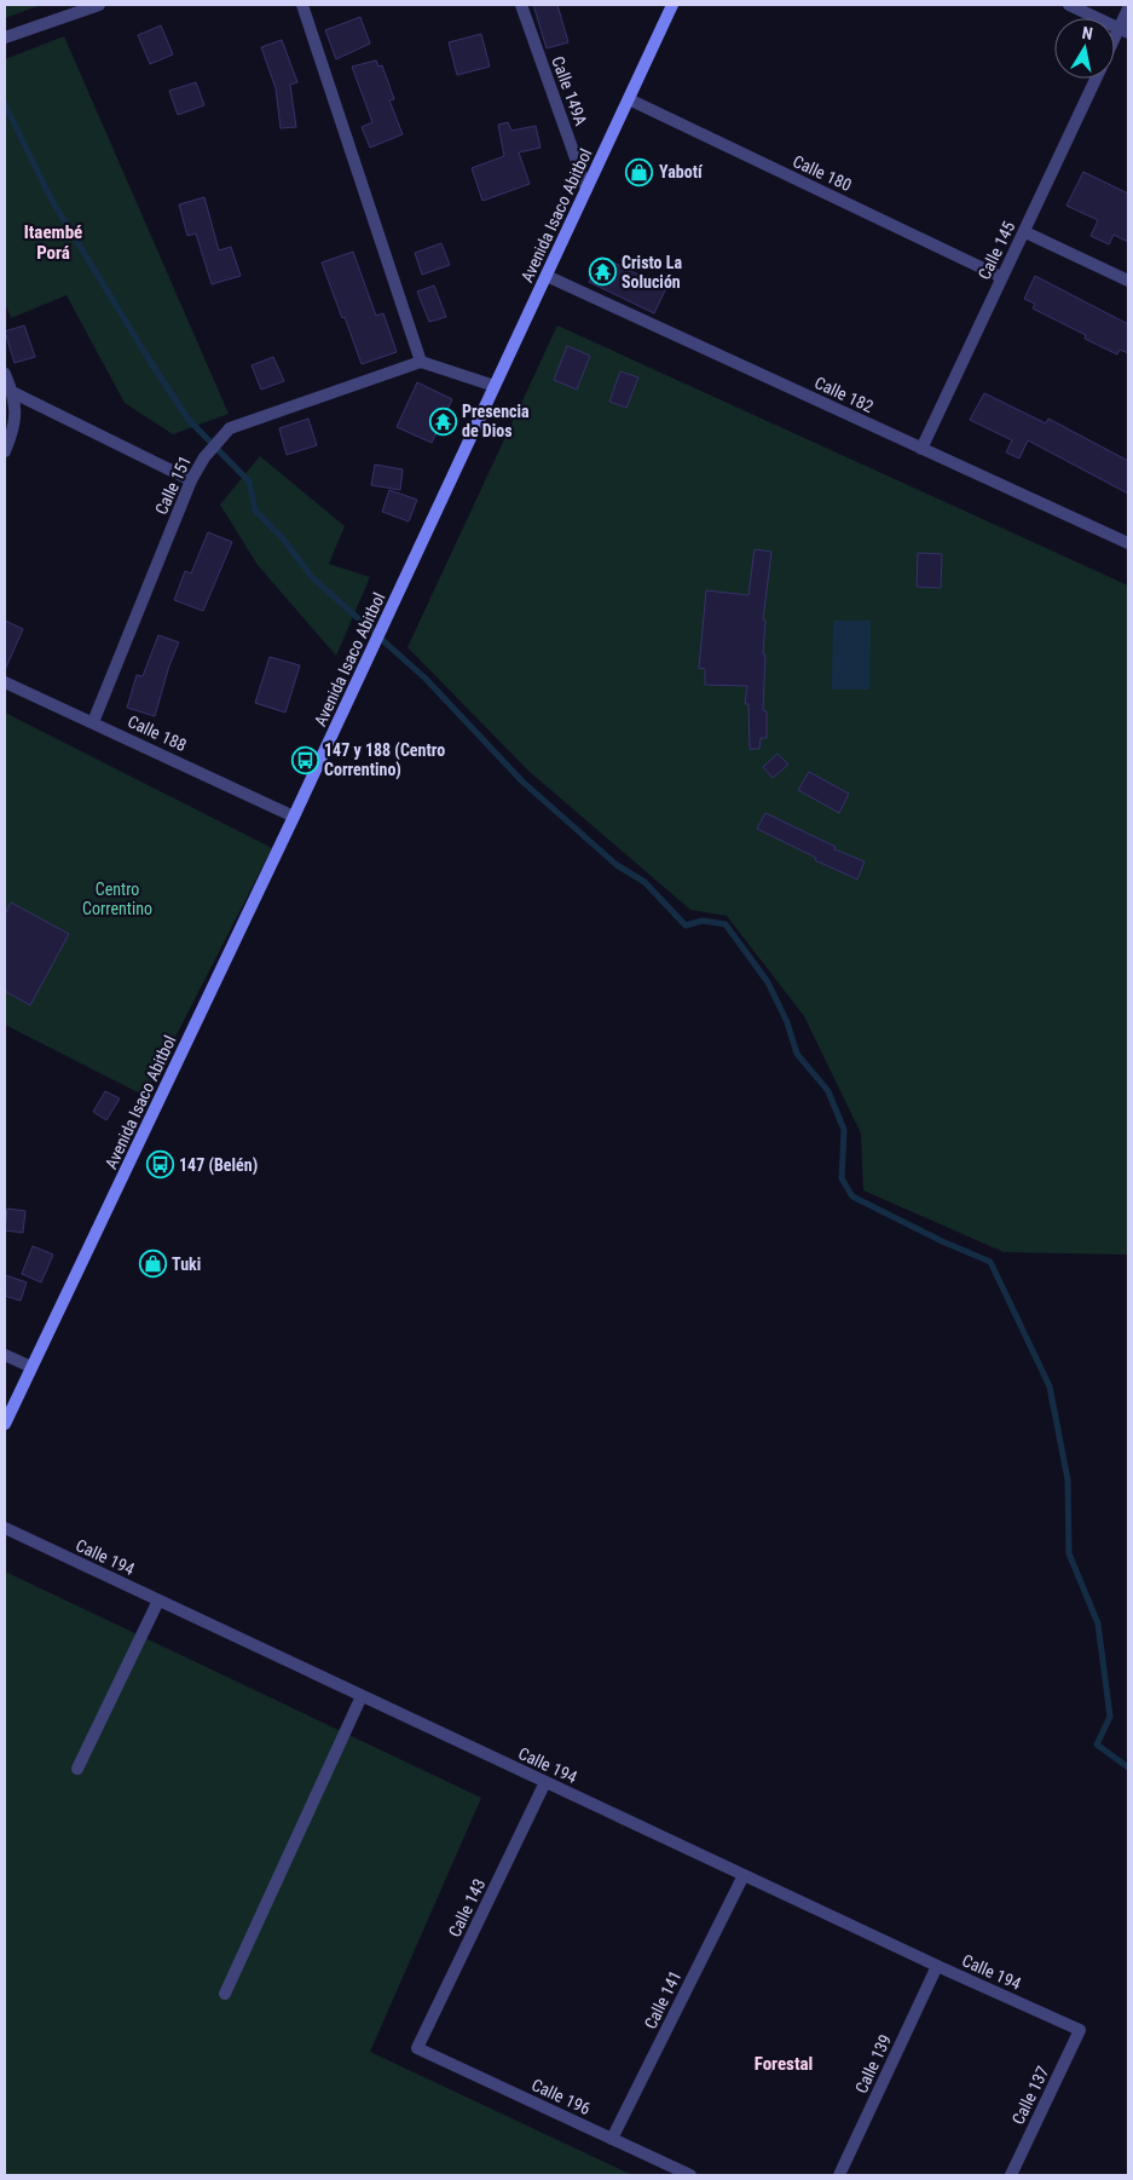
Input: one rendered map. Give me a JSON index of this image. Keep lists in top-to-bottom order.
{
  "streets": {
    "main road": ["Avenida Isaco Abitbol"],
    "street": [
      "Calle 149A",
      "Calle 180",
      "Calle 145",
      "Calle 182",
      "Calle 151",
      "Calle 188",
      "Calle 194",
      "Calle 143",
      "Calle 141",
      "Calle 139",
      "Calle 137",
      "Calle 196"
    ]
  },
  "crossings": [
    ["Calle 149A", "Avenida Isaco Abitbol"],
    ["Calle 180", "Avenida Isaco Abitbol"],
    ["Calle 180", "Calle 145"],
    ["Avenida Isaco Abitbol", "Calle 182"],
    ["Avenida Isaco Abitbol", "Calle 188"],
    ["Calle 145", "Calle 182"],
    ["Calle 151", "Calle 188"],
    ["Calle 194", "Calle 143"],
    ["Calle 194", "Calle 141"],
    ["Calle 194", "Calle 139"],
    ["Calle 194", "Calle 137"],
    ["Calle 143", "Calle 196"],
    ["Calle 141", "Calle 196"]
  ],
  "districts": ["Itaembé Porá", "Forestal"],
  "parks": ["Centro Correntino"],
  "places": {
    "shop": ["Yabotí", "Tuki"],
    "temple": ["Cristo La Solución", "Presencia de Dios"],
    "bus stop": ["147 y 188 (Centro Correntino)", "147 (Belén)"]
  },
  "north": "top"
}
